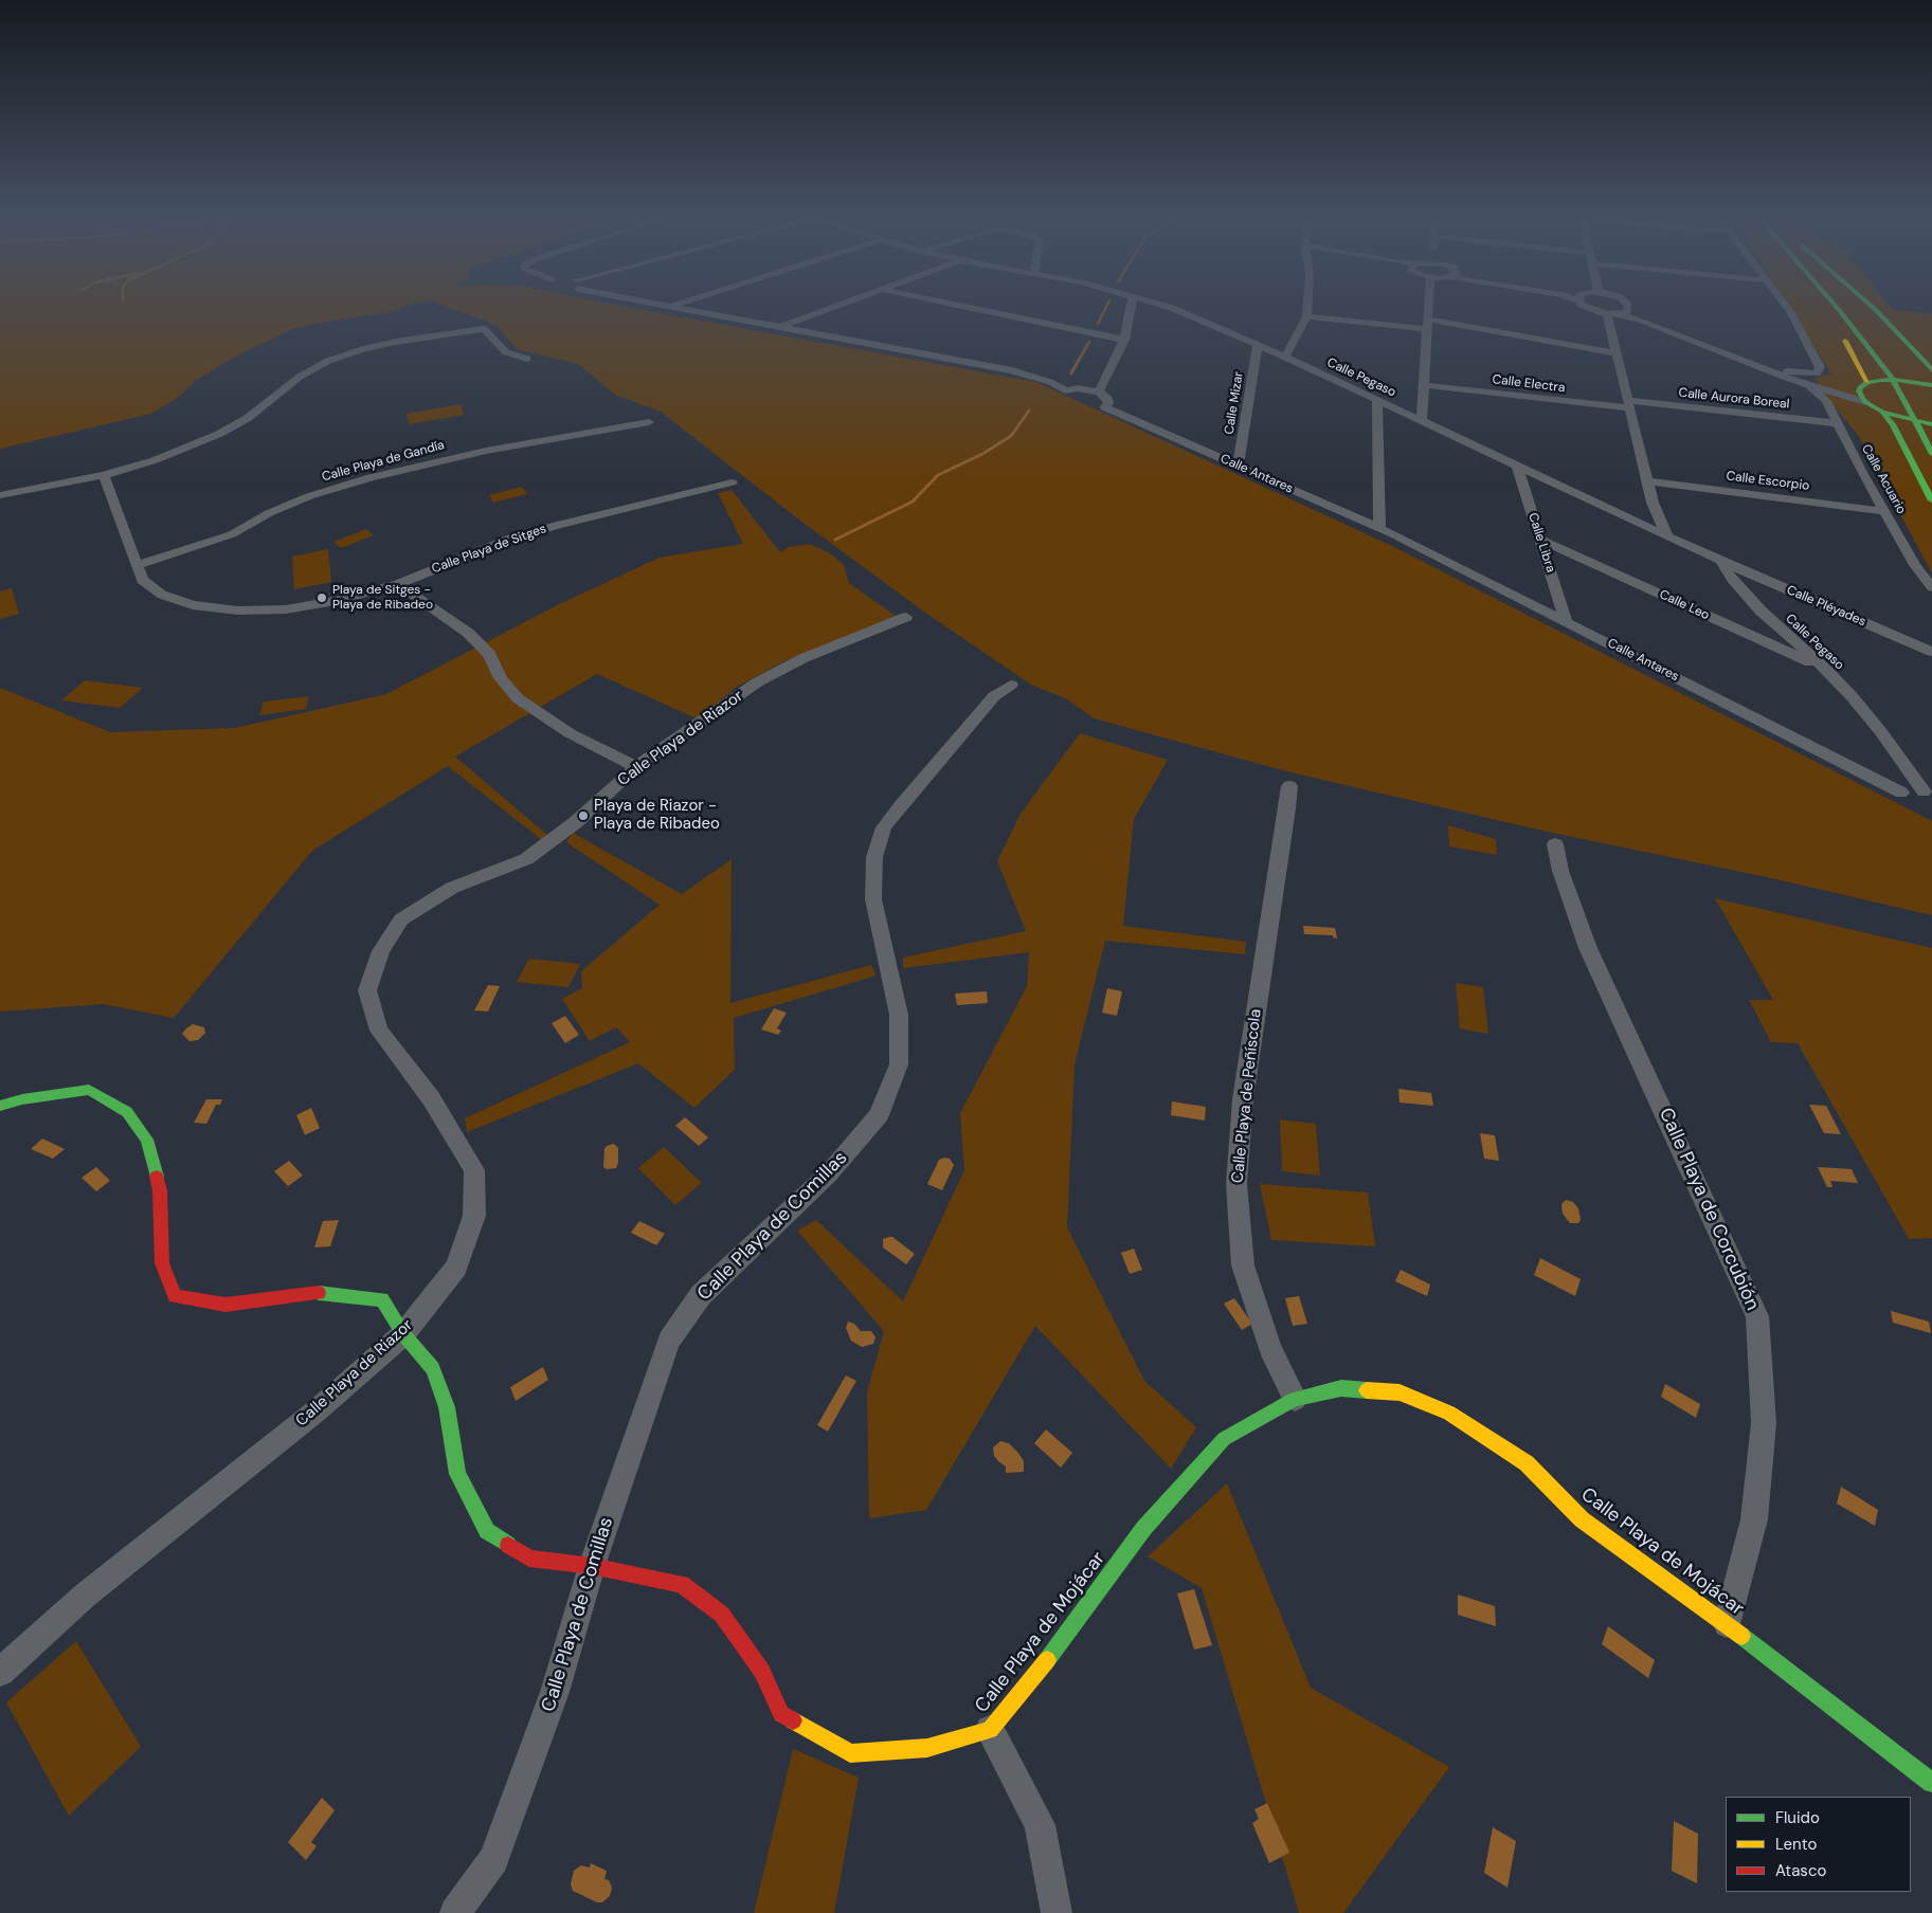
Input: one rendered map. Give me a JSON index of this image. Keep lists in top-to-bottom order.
{
  "streets": {
    "main road": ["Calle Playa de Mojácar"],
    "street": [
      "Calle Pegaso",
      "Calle Electra",
      "Calle Aurora Boreal",
      "Calle Mizar",
      "Calle Playa de Gandía",
      "Calle Antares",
      "Calle Acuario",
      "Calle Escorpio",
      "Calle Libra",
      "Calle Playa de Sitges",
      "Calle Leo",
      "Calle Pléyades",
      "Calle Playa de Riazor",
      "Calle Playa de Peñíscola",
      "Calle Playa de Corcubión",
      "Calle Playa de Comillas"
    ]
  },
  "crossings": [
    ["Calle Pegaso", "Calle Mizar"],
    ["Calle Pegaso", "Calle Antares"],
    ["Calle Pegaso", "Calle Libra"],
    ["Calle Pegaso", "Calle Leo"],
    ["Calle Pegaso", "Calle Pléyades"],
    ["Calle Electra", "Calle Aurora Boreal"],
    ["Calle Aurora Boreal", "Calle Acuario"],
    ["Calle Mizar", "Calle Antares"],
    ["Calle Playa de Gandía", "Calle Playa de Sitges"],
    ["Calle Antares", "Calle Libra"],
    ["Calle Acuario", "Calle Escorpio"],
    ["Calle Libra", "Calle Leo"],
    ["Calle Playa de Riazor", "Calle Playa de Mojácar"],
    ["Calle Playa de Peñíscola", "Calle Playa de Mojácar"],
    ["Calle Playa de Corcubión", "Calle Playa de Mojácar"],
    ["Calle Playa de Comillas", "Calle Playa de Mojácar"]
  ],
  "places": ["Playa de Sitges - Playa de Ribadeo", "Playa de Riazor - Playa de Ribadeo"],
  "legend": ["Fluido", "Lento", "Atasco"]
}
